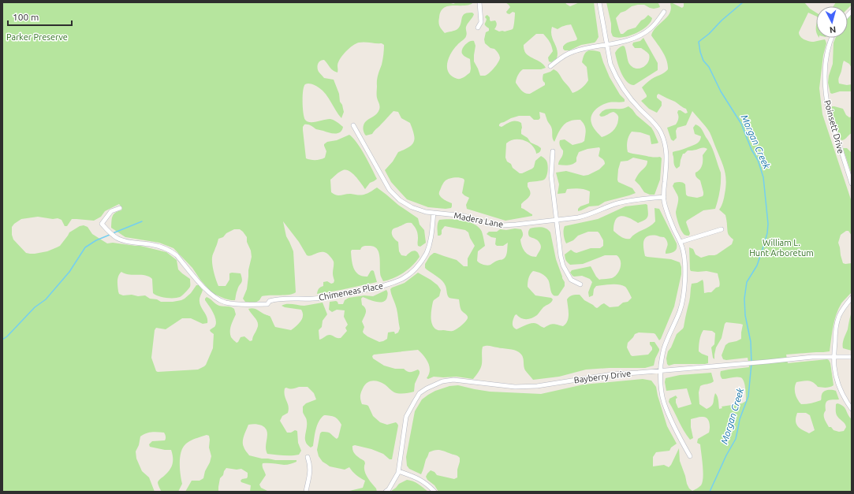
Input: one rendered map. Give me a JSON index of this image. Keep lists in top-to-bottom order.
{
  "streets": {
    "street": [
      "Poinsett Drive",
      "Madera Lane",
      "Chimeneas Place",
      "Bayberry Drive"
    ]
  },
  "crossings": [
    ["Madera Lane", "Chimeneas Place"]
  ],
  "water": ["Morgan Creek"],
  "parks": ["Parker Preserve", "William L. Hunt Arboretum"],
  "scale_bar": "100 m",
  "north": "bottom"
}
